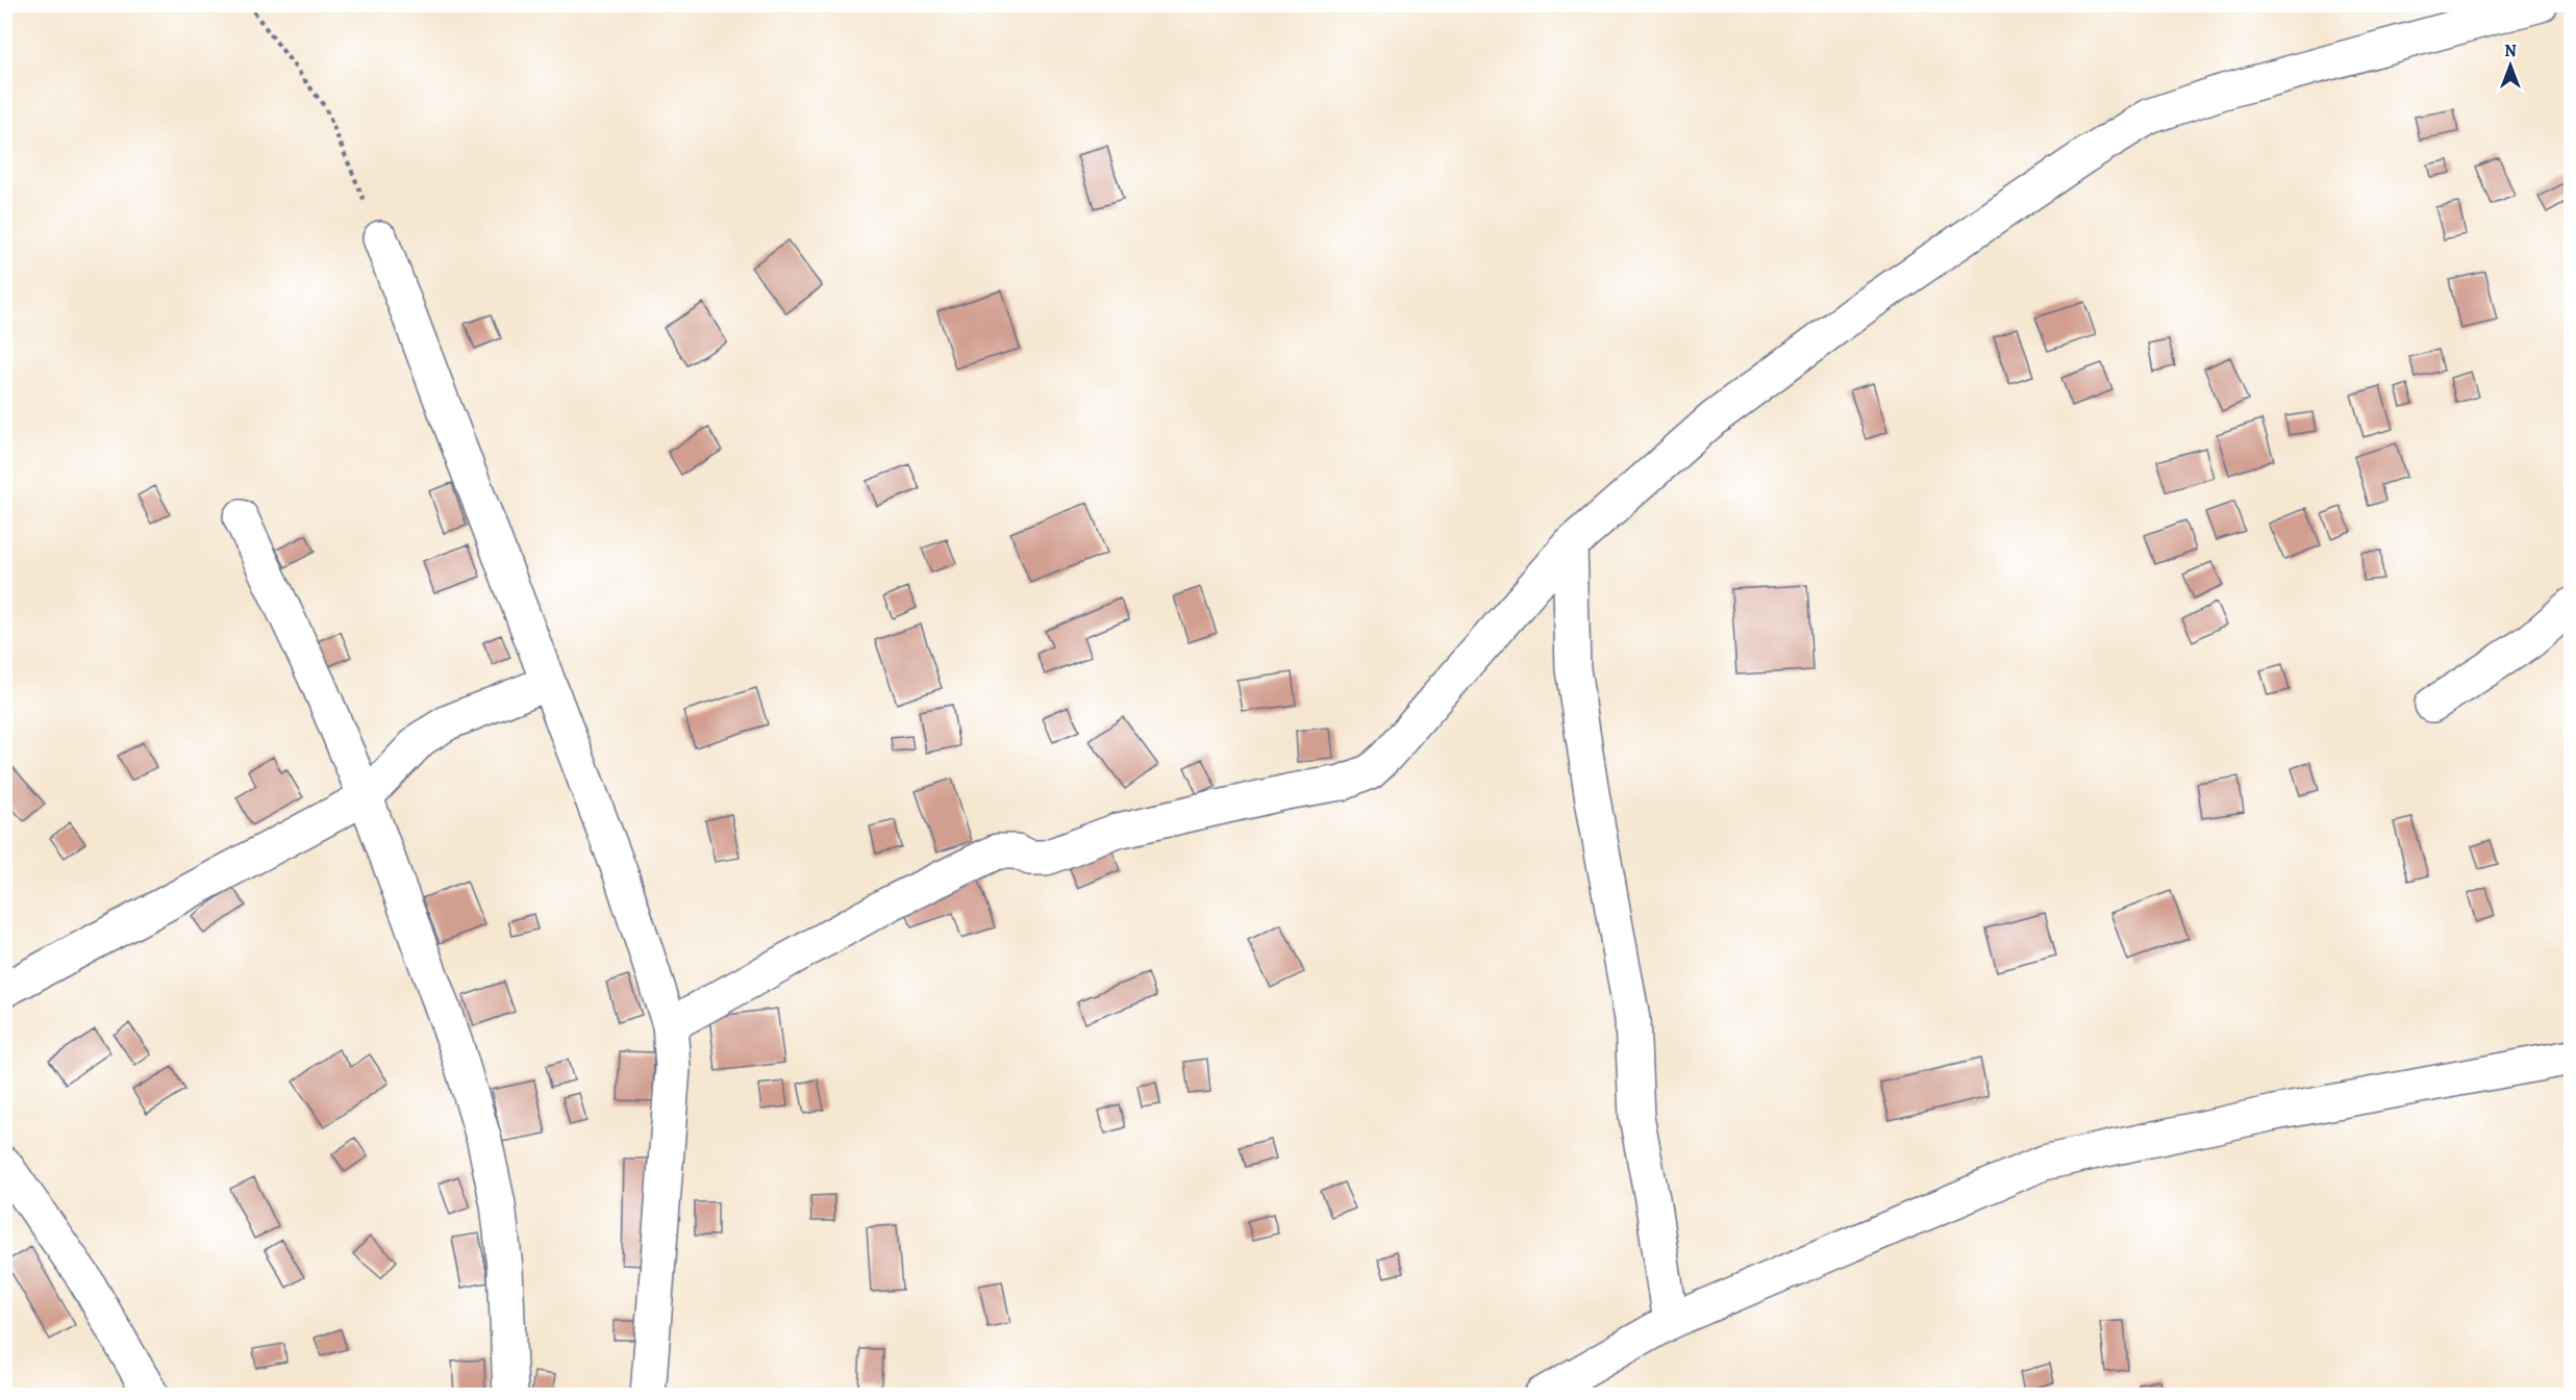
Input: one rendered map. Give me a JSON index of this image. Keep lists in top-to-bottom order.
{
  "north": "top"
}
